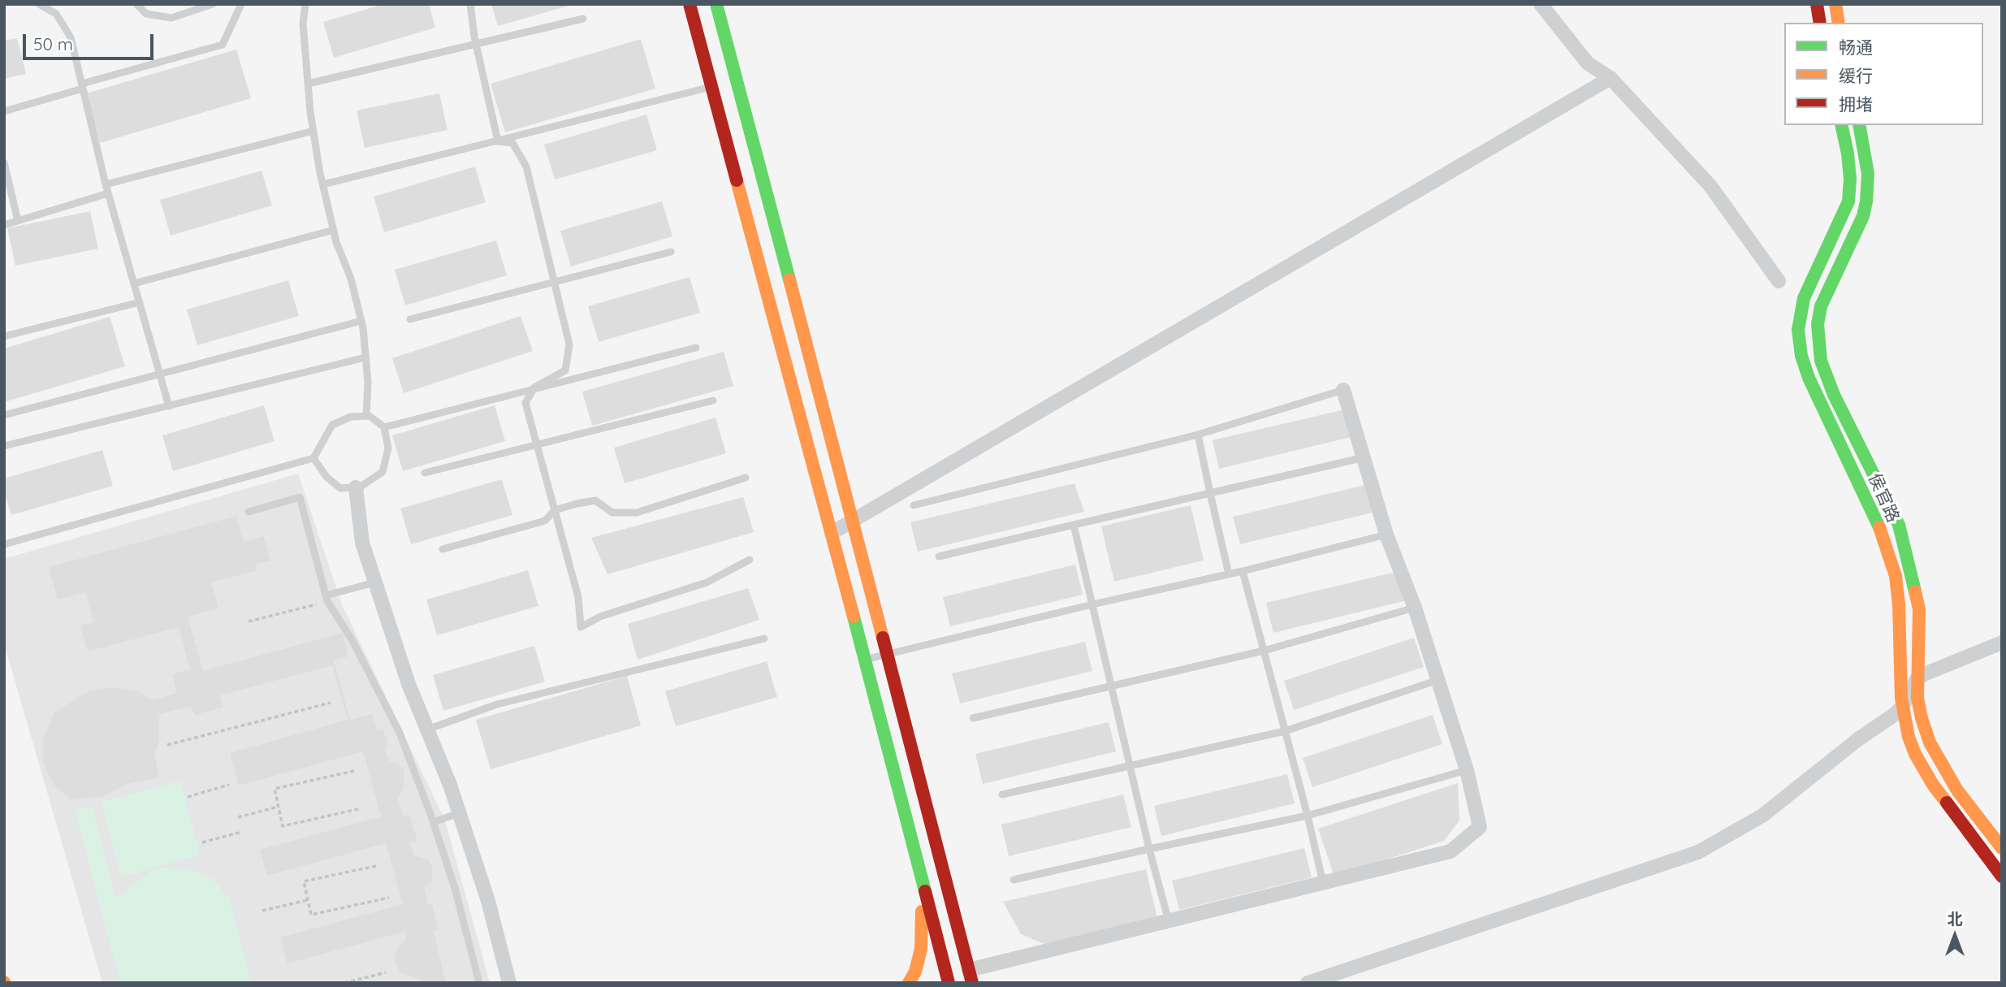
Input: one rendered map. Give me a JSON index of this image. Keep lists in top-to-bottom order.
{
  "streets": {
    "street": ["侯官路"]
  },
  "legend": ["畅通", "缓行", "拥堵"],
  "scale_bar": "50 m",
  "north": "top"
}
